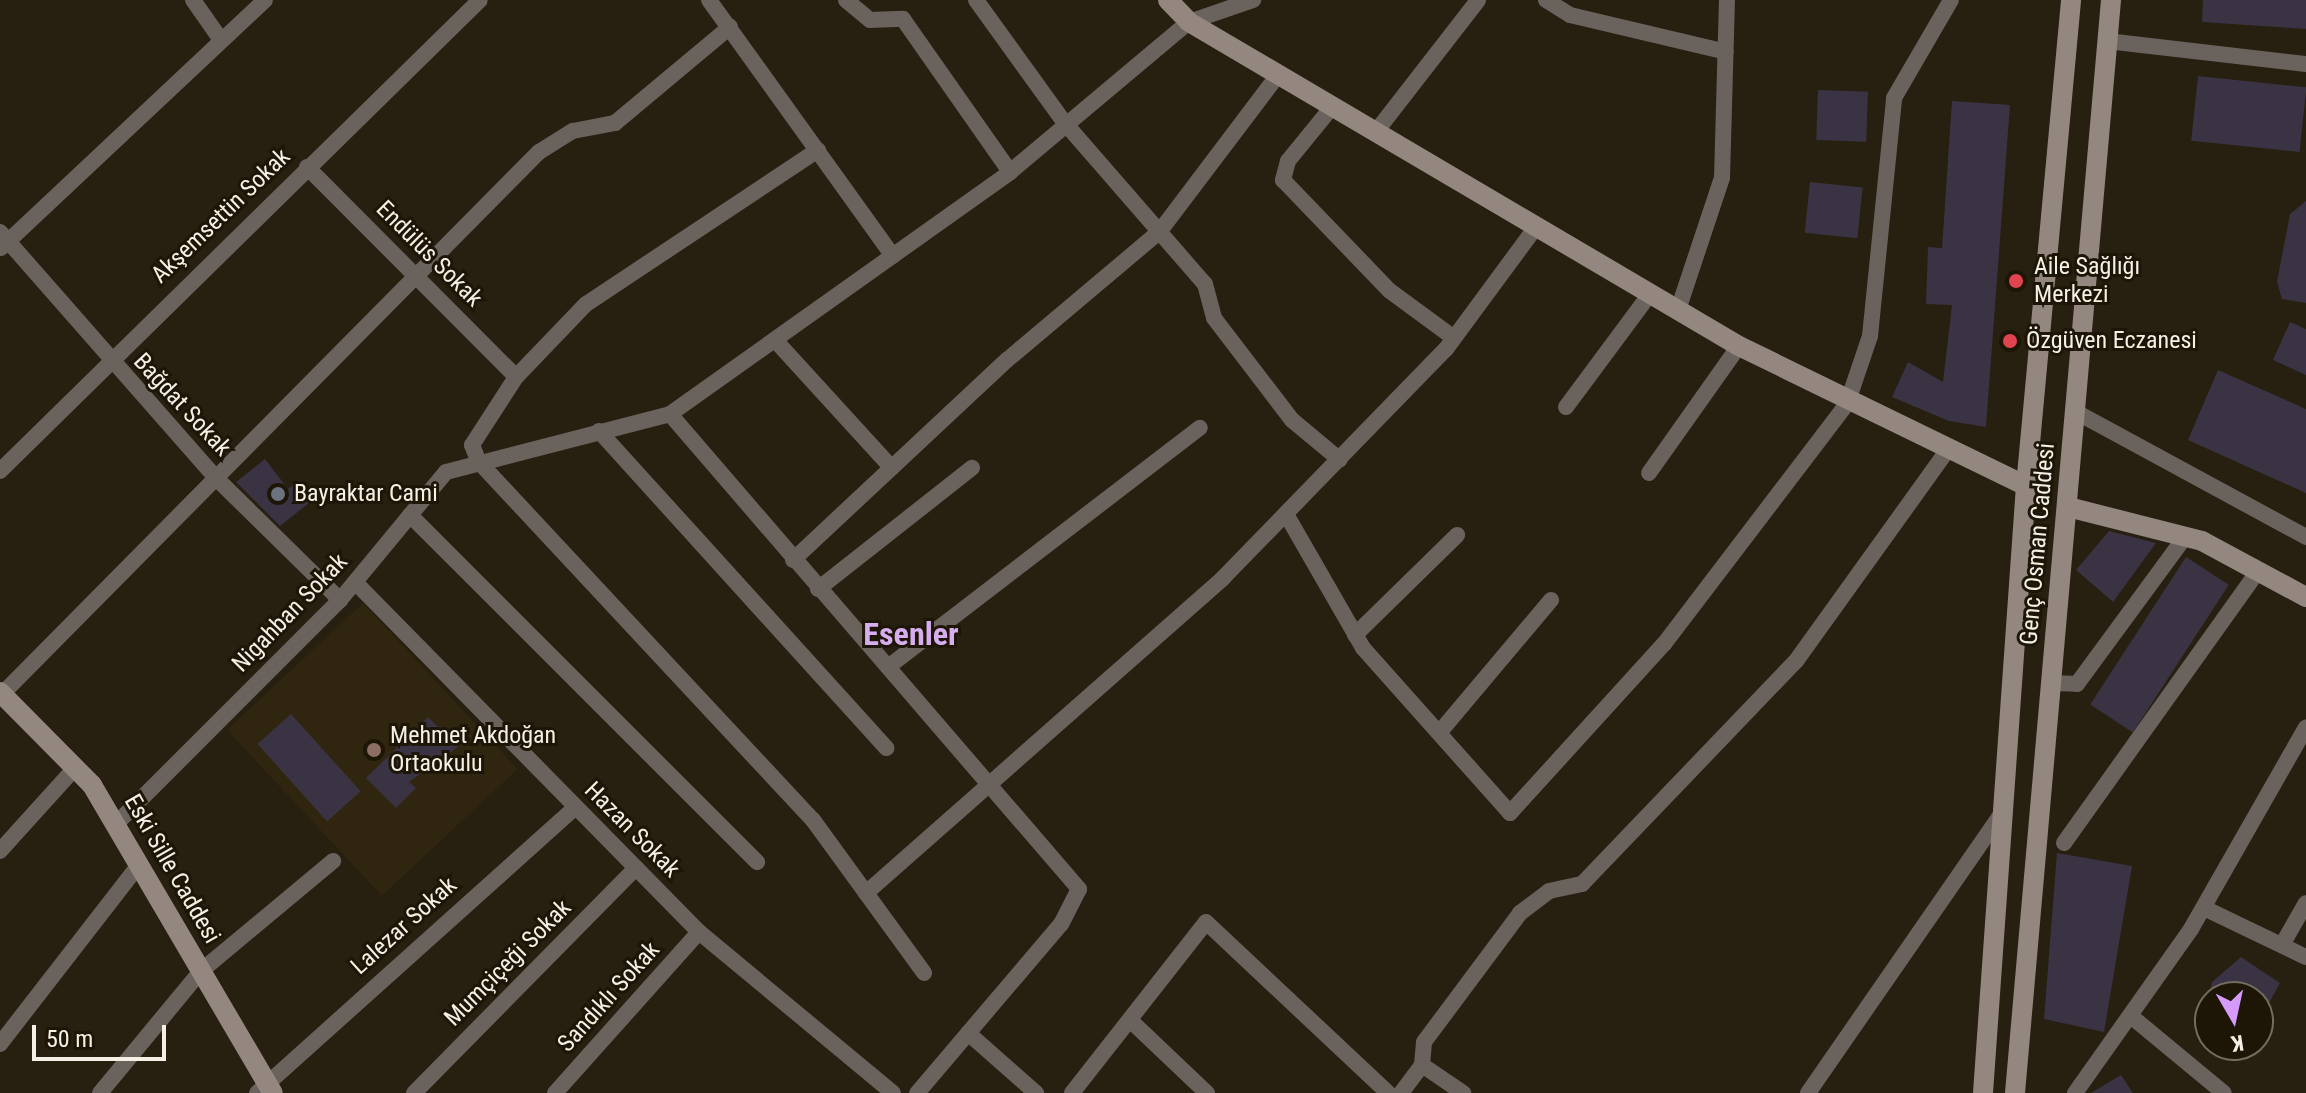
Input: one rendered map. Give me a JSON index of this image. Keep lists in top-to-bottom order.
{
  "streets": {
    "main road": ["Genç Osman Caddesi", "Eski Sille Caddesi"],
    "street": [
      "Akşemsettin Sokak",
      "Endülüs Sokak",
      "Bağdat Sokak",
      "Nigahban Sokak",
      "Hazan Sokak",
      "Lalezar Sokak",
      "Mumçiçeği Sokak",
      "Sandıklı Sokak"
    ]
  },
  "crossings": [
    ["Akşemsettin Sokak", "Endülüs Sokak"],
    ["Akşemsettin Sokak", "Bağdat Sokak"],
    ["Bağdat Sokak", "Nigahban Sokak"],
    ["Nigahban Sokak", "Hazan Sokak"],
    ["Nigahban Sokak", "Eski Sille Caddesi"],
    ["Hazan Sokak", "Lalezar Sokak"],
    ["Hazan Sokak", "Mumçiçeği Sokak"],
    ["Hazan Sokak", "Sandıklı Sokak"],
    ["Eski Sille Caddesi", "Lalezar Sokak"]
  ],
  "districts": ["Esenler"],
  "places": [
    "Aile Sağlığı Merkezi",
    "Özgüven Eczanesi",
    "Bayraktar Cami",
    "Mehmet Akdoğan Ortaokulu"
  ],
  "scale_bar": "50 m",
  "north": "bottom"
}
